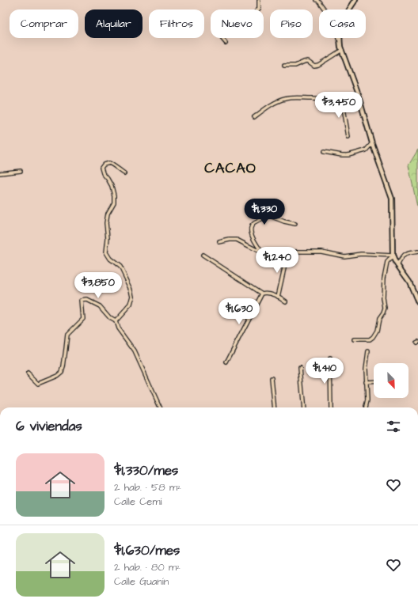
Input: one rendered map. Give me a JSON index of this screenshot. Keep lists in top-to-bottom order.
{
  "districts": ["CACAO"],
  "north": "bottom right",
  "page": {
    "chip": [
      "Comprar",
      "Alquilar",
      "Filtros",
      "Nuevo",
      "Piso",
      "Casa"
    ],
    "price": [
      "$3,450",
      "$1,330",
      "$1,240",
      "$3,850",
      "$1,630",
      "$1,410"
    ],
    "heading": "6 viviendas",
    "list": [
      {
        "name": "$1,330/mes",
        "note": "2 hab. · 58 m² · Calle Cemí"
      },
      {
        "name": "$1,630/mes",
        "note": "2 hab. · 80 m² · Calle Guanín"
      }
    ]
  }
}
